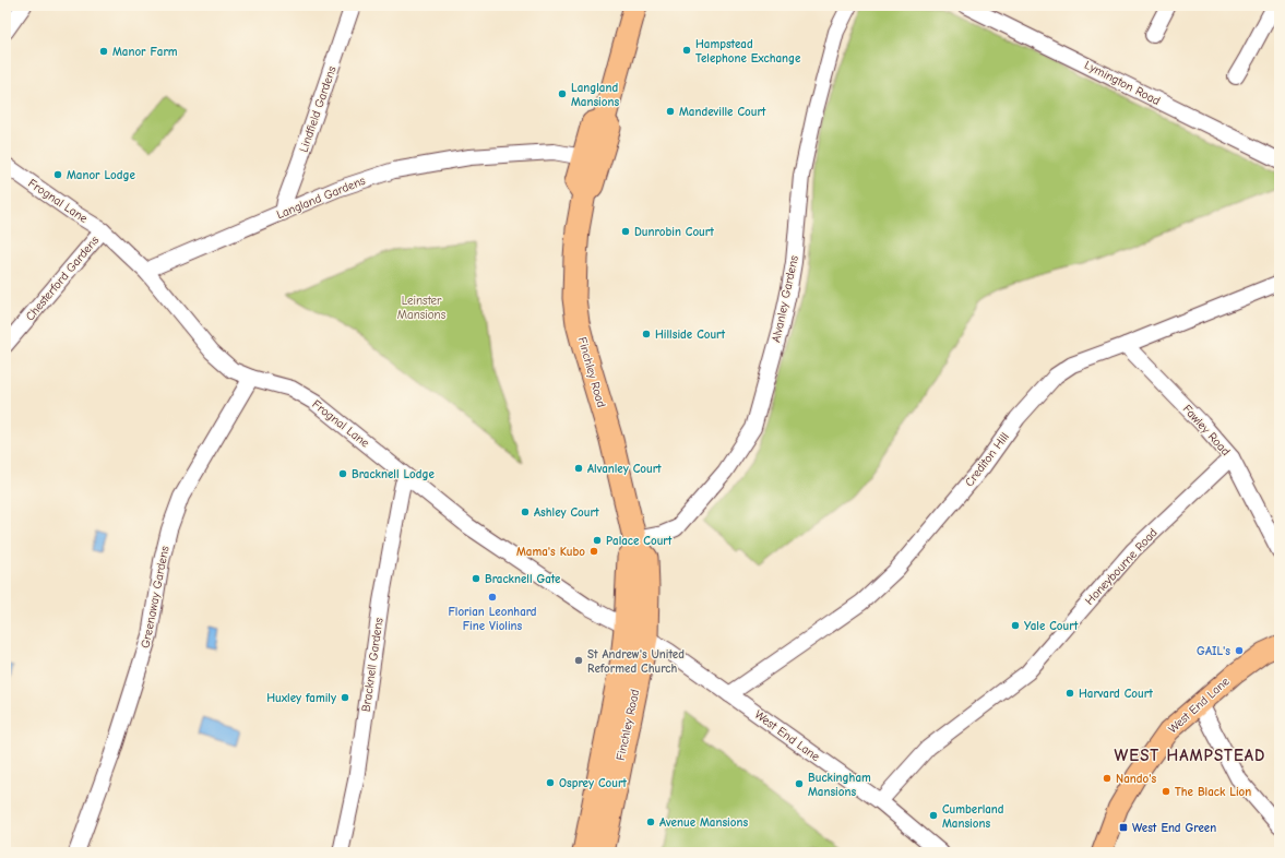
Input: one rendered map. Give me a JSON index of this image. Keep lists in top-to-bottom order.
{
  "streets": {
    "highway": ["Finchley Road"],
    "main road": ["West End Lane"],
    "street": [
      "Lymington Road",
      "Lindfield Gardens",
      "Langland Gardens",
      "Frognal Lane",
      "Chesterford Gardens",
      "Alvanley Gardens",
      "Fawley Road",
      "Crediton Hill",
      "Honeybourne Road",
      "Greenaway Gardens",
      "Bracknell Gardens"
    ]
  },
  "crossings": [
    ["Lindfield Gardens", "Langland Gardens"],
    ["Langland Gardens", "Frognal Lane"],
    ["Langland Gardens", "Finchley Road"],
    ["Frognal Lane", "Chesterford Gardens"],
    ["Frognal Lane", "Finchley Road"],
    ["Frognal Lane", "Greenaway Gardens"],
    ["Frognal Lane", "Bracknell Gardens"],
    ["Frognal Lane", "West End Lane"],
    ["Alvanley Gardens", "Finchley Road"],
    ["Finchley Road", "West End Lane"],
    ["Fawley Road", "Crediton Hill"],
    ["Fawley Road", "Honeybourne Road"],
    ["Crediton Hill", "West End Lane"],
    ["Honeybourne Road", "West End Lane"]
  ],
  "districts": ["WEST HAMPSTEAD"],
  "parks": ["Leinster Mansions"],
  "places": {
    "other": [
      "Hampstead Telephone Exchange",
      "Manor Farm",
      "Langland Mansions",
      "Mandeville Court",
      "Manor Lodge",
      "Dunrobin Court",
      "Hillside Court",
      "Alvanley Court",
      "Bracknell Lodge",
      "Ashley Court",
      "Palace Court",
      "Mama's Kubo",
      "Bracknell Gate",
      "Florian Leonhard Fine Violins",
      "Yale Court",
      "GAIL's",
      "St Andrew's United Reformed Church",
      "Harvard Court",
      "Huxley family",
      "Nando's",
      "Osprey Court",
      "Buckingham Mansions",
      "The Black Lion",
      "Cumberland Mansions",
      "Avenue Mansions"
    ],
    "transit": ["West End Green"]
  }
}
